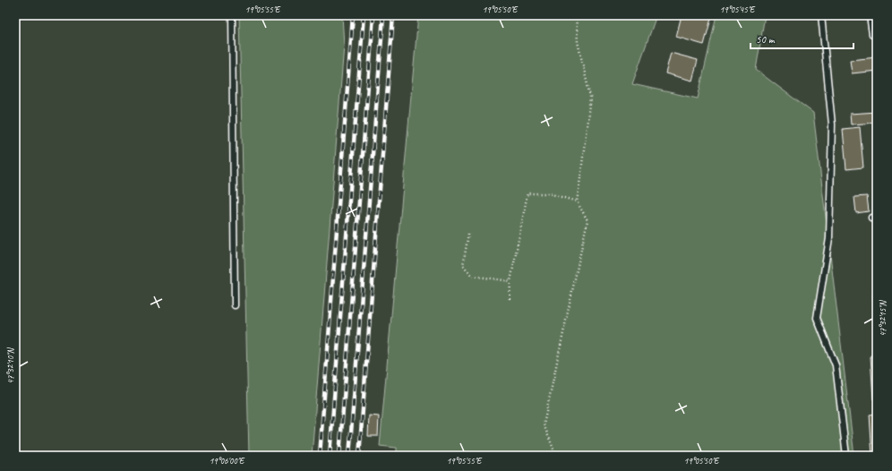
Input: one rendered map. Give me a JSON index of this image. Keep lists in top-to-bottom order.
{
  "scale_bar": "50 m",
  "coordinates": [
    "19°05'55\"E",
    "19°05'50\"E",
    "19°05'45\"E",
    "47°32'15\"N",
    "47°32'10\"N",
    "19°06'00\"E"
  ]
}
